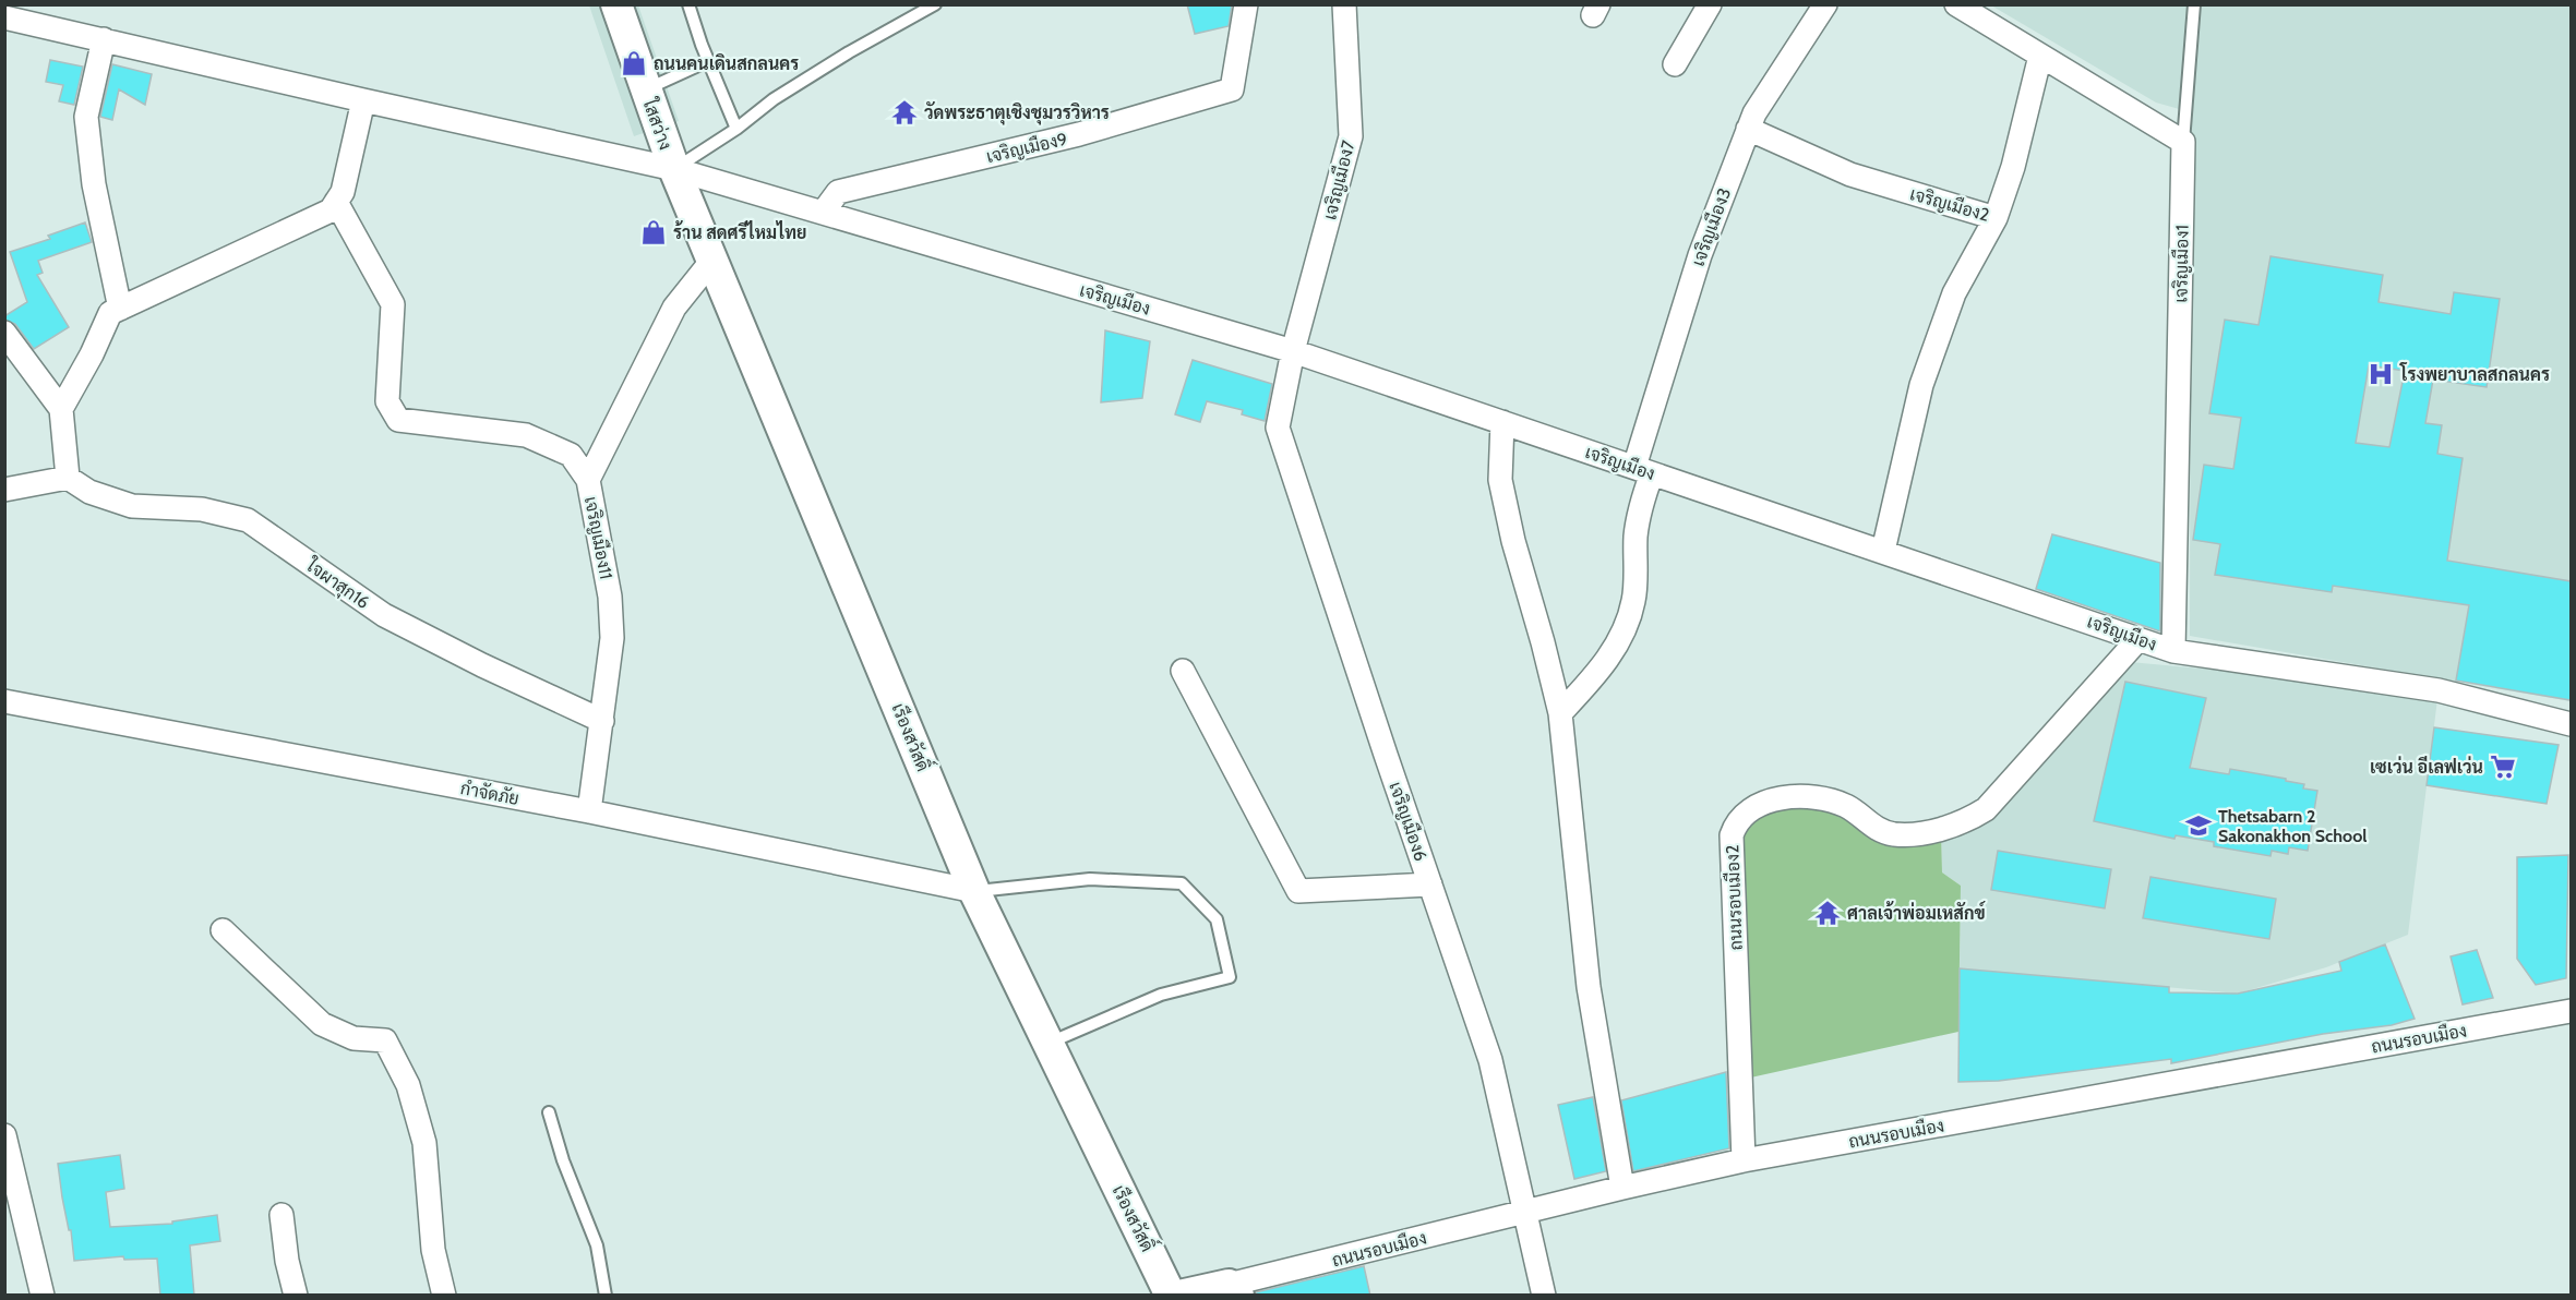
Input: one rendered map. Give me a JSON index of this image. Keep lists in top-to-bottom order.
{
  "streets": {
    "street": [
      "ใสสว่าง",
      "เจริญเมือง9",
      "เจริญเมือง7",
      "เจริญเมือง2",
      "เจริญเมือง3",
      "เจริญเมือง1",
      "เจริญเมือง",
      "เจริญเมือง11",
      "ใจผาสุก16",
      "เรืองสวัสดิ์",
      "กำจัดภัย",
      "เจริญเมือง6",
      "ถนนรอบเมือง2",
      "ถนนรอบเมือง"
    ]
  },
  "crossings": [
    ["ใสสว่าง", "เจริญเมือง"],
    ["ใสสว่าง", "เรืองสวัสดิ์"],
    ["เจริญเมือง9", "เจริญเมือง"],
    ["เจริญเมือง7", "เจริญเมือง"],
    ["เจริญเมือง7", "เจริญเมือง6"],
    ["เจริญเมือง2", "เจริญเมือง3"],
    ["เจริญเมือง3", "เจริญเมือง"],
    ["เจริญเมือง1", "เจริญเมือง"],
    ["เจริญเมือง", "เรืองสวัสดิ์"],
    ["เจริญเมือง", "เจริญเมือง6"],
    ["เจริญเมือง", "ถนนรอบเมือง2"],
    ["เจริญเมือง11", "ใจผาสุก16"],
    ["เจริญเมือง11", "เรืองสวัสดิ์"],
    ["เจริญเมือง11", "กำจัดภัย"],
    ["เรืองสวัสดิ์", "กำจัดภัย"],
    ["เจริญเมือง6", "ถนนรอบเมือง"],
    ["ถนนรอบเมือง2", "ถนนรอบเมือง"]
  ],
  "places": {
    "shop": ["ถนนคนเดินสกลนคร", "ร้าน สดศรีไหมไทย"],
    "temple": ["วัดพระธาตุเชิงชุมวรวิหาร", "ศาลเจ้าพ่อมเหสักข์"],
    "hospital": ["โรงพยาบาลสกลนคร"],
    "supermarket": ["เซเว่น อีเลฟเว่น"],
    "school or university": ["Thetsabarn 2 Sakonakhon School"]
  }
}
